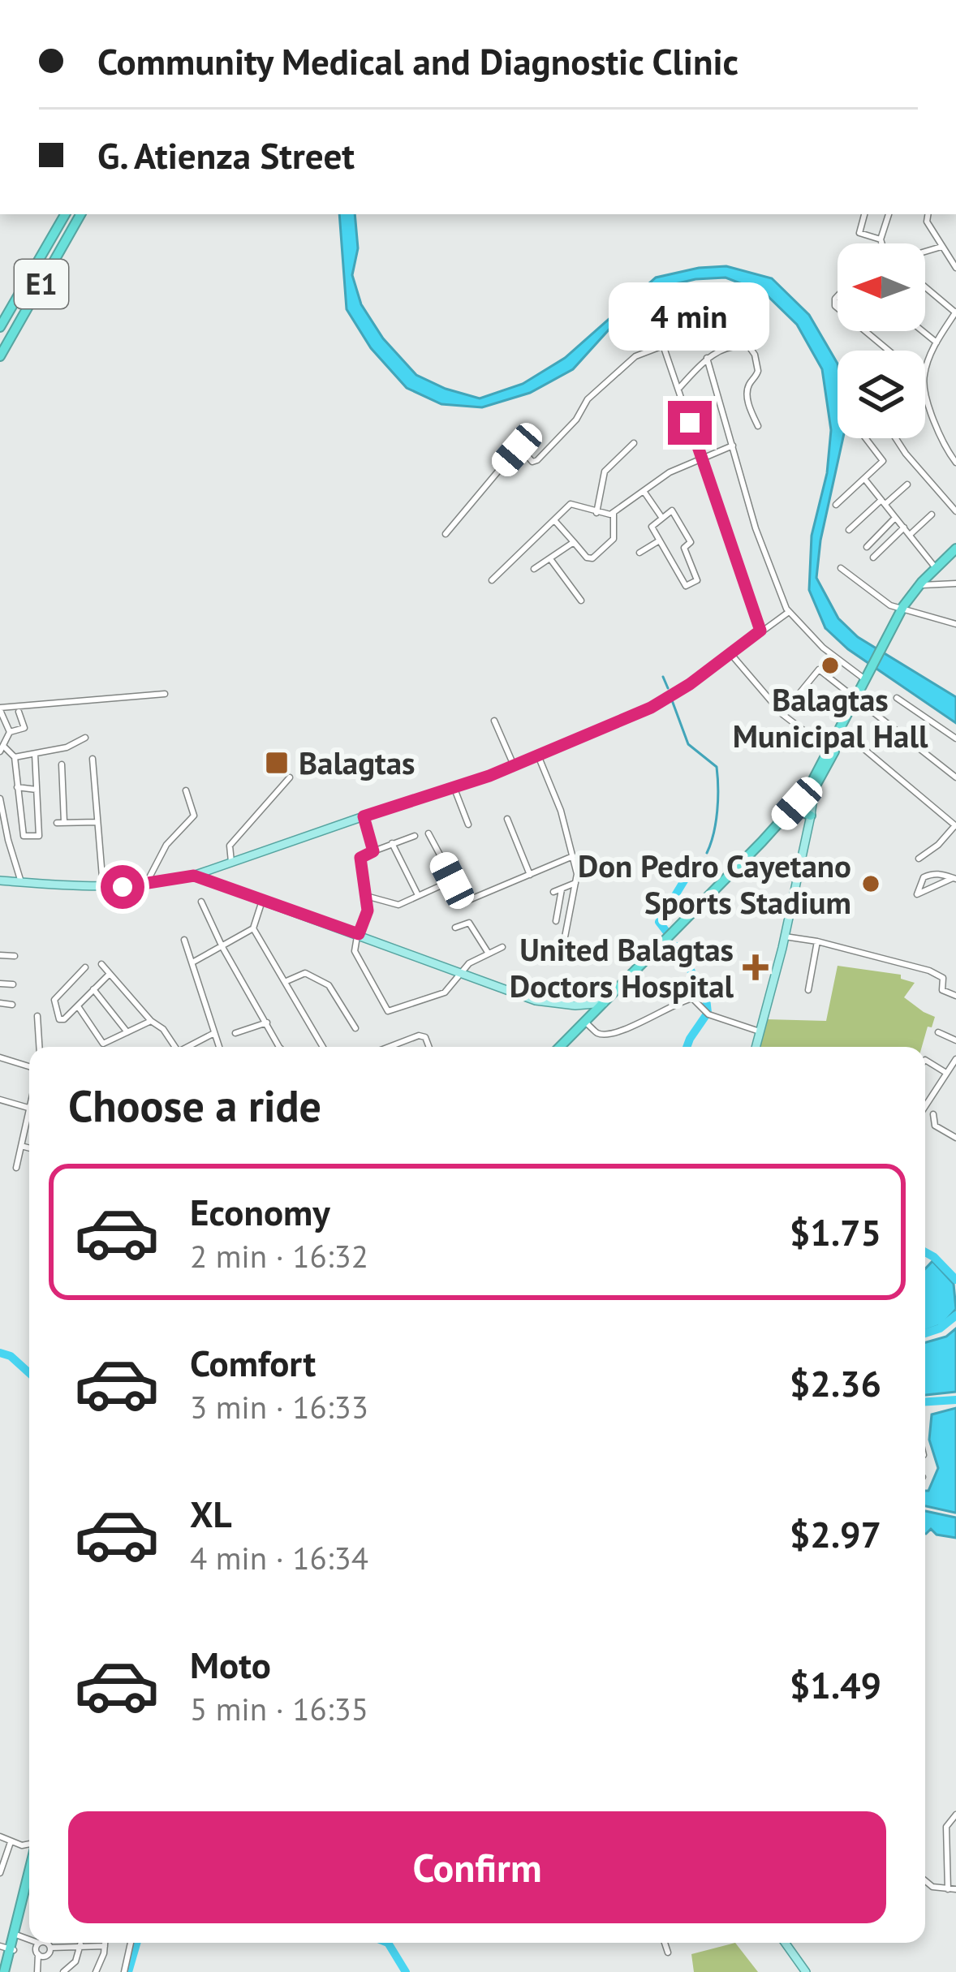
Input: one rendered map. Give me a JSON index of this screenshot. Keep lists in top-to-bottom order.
{
  "streets": {
    "highway": ["E1"]
  },
  "places": {
    "other": ["Balagtas Municipal Hall", "Don Pedro Cayetano Sports Stadium"],
    "transit": ["Balagtas"],
    "health": ["United Balagtas Doctors Hospital"]
  },
  "north": "left",
  "page": {
    "banner": ["Community Medical and Diagnostic Clinic", "G. Atienza Street"],
    "bubble": "4 min",
    "heading": "Choose a ride",
    "list": [
      {
        "name": "Economy",
        "note": "2 min · 16:32",
        "value": "$1.75"
      },
      {
        "name": "Comfort",
        "note": "3 min · 16:33",
        "value": "$2.36"
      },
      {
        "name": "XL",
        "note": "4 min · 16:34",
        "value": "$2.97"
      },
      {
        "name": "Moto",
        "note": "5 min · 16:35",
        "value": "$1.49"
      }
    ],
    "buttons": "Confirm"
  }
}
